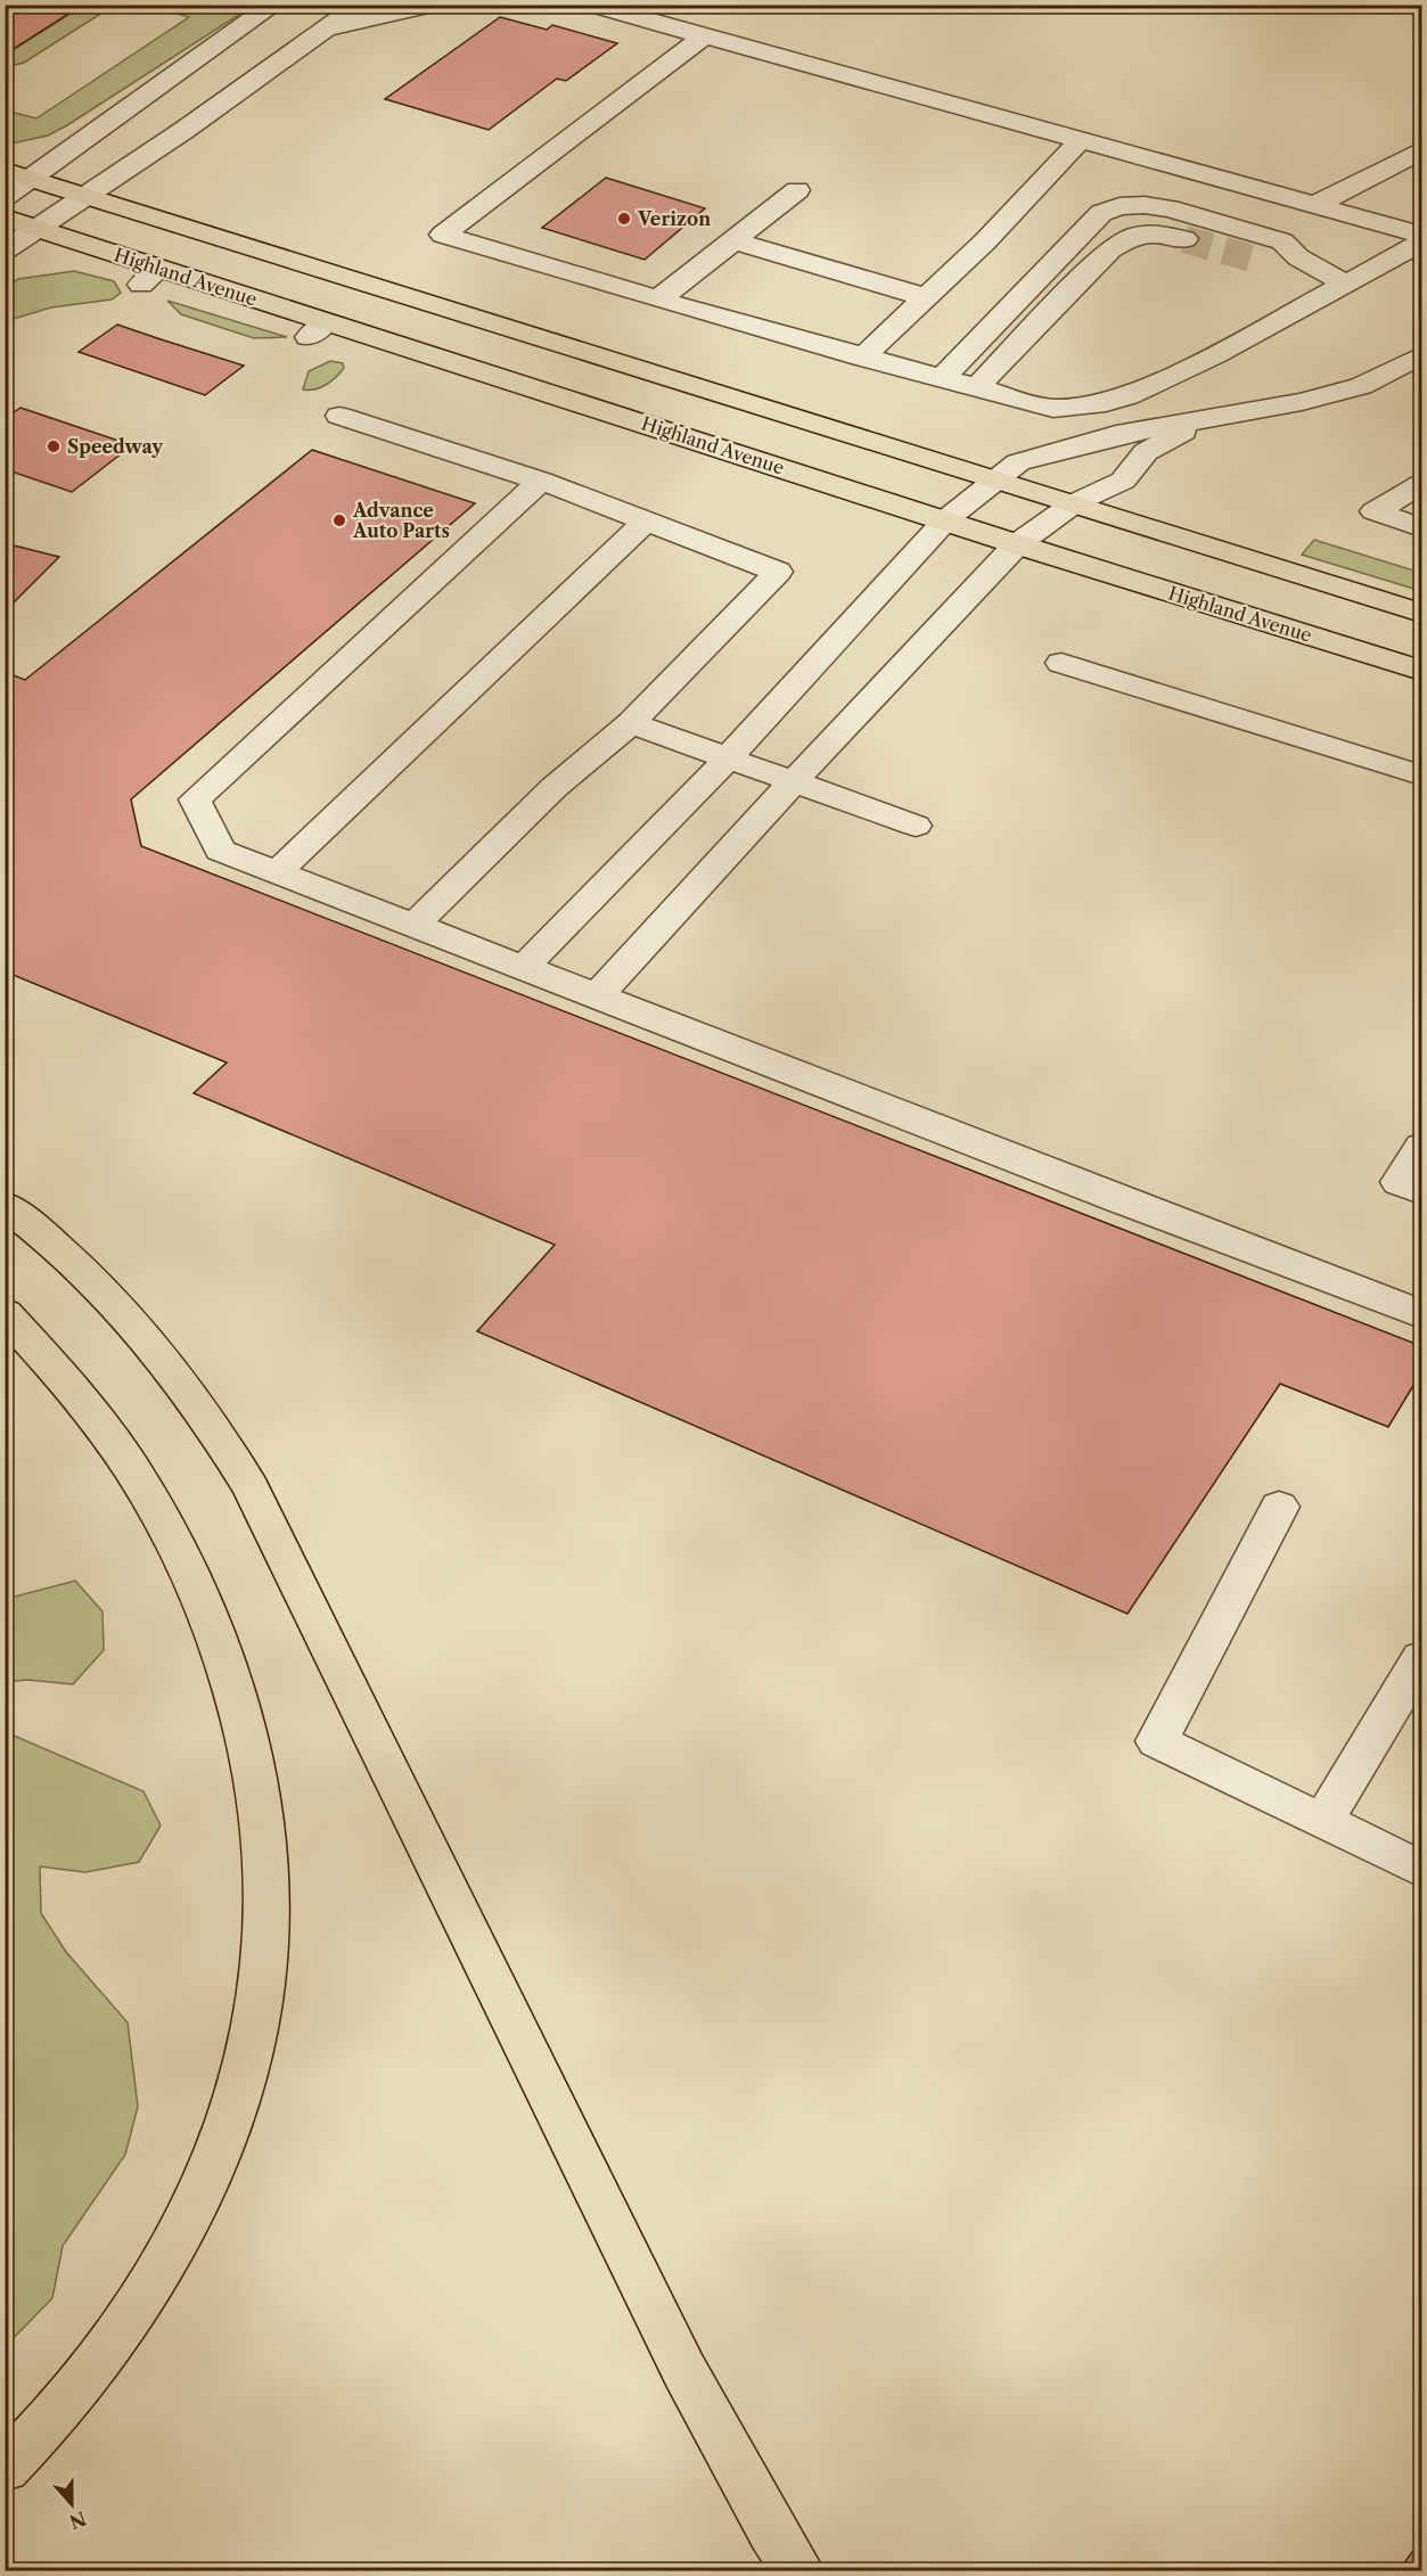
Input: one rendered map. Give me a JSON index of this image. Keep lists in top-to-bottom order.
{
  "streets": {
    "main road": ["Highland Avenue"]
  },
  "places": ["Verizon", "Speedway", "Advance Auto Parts"],
  "north": "bottom"
}
